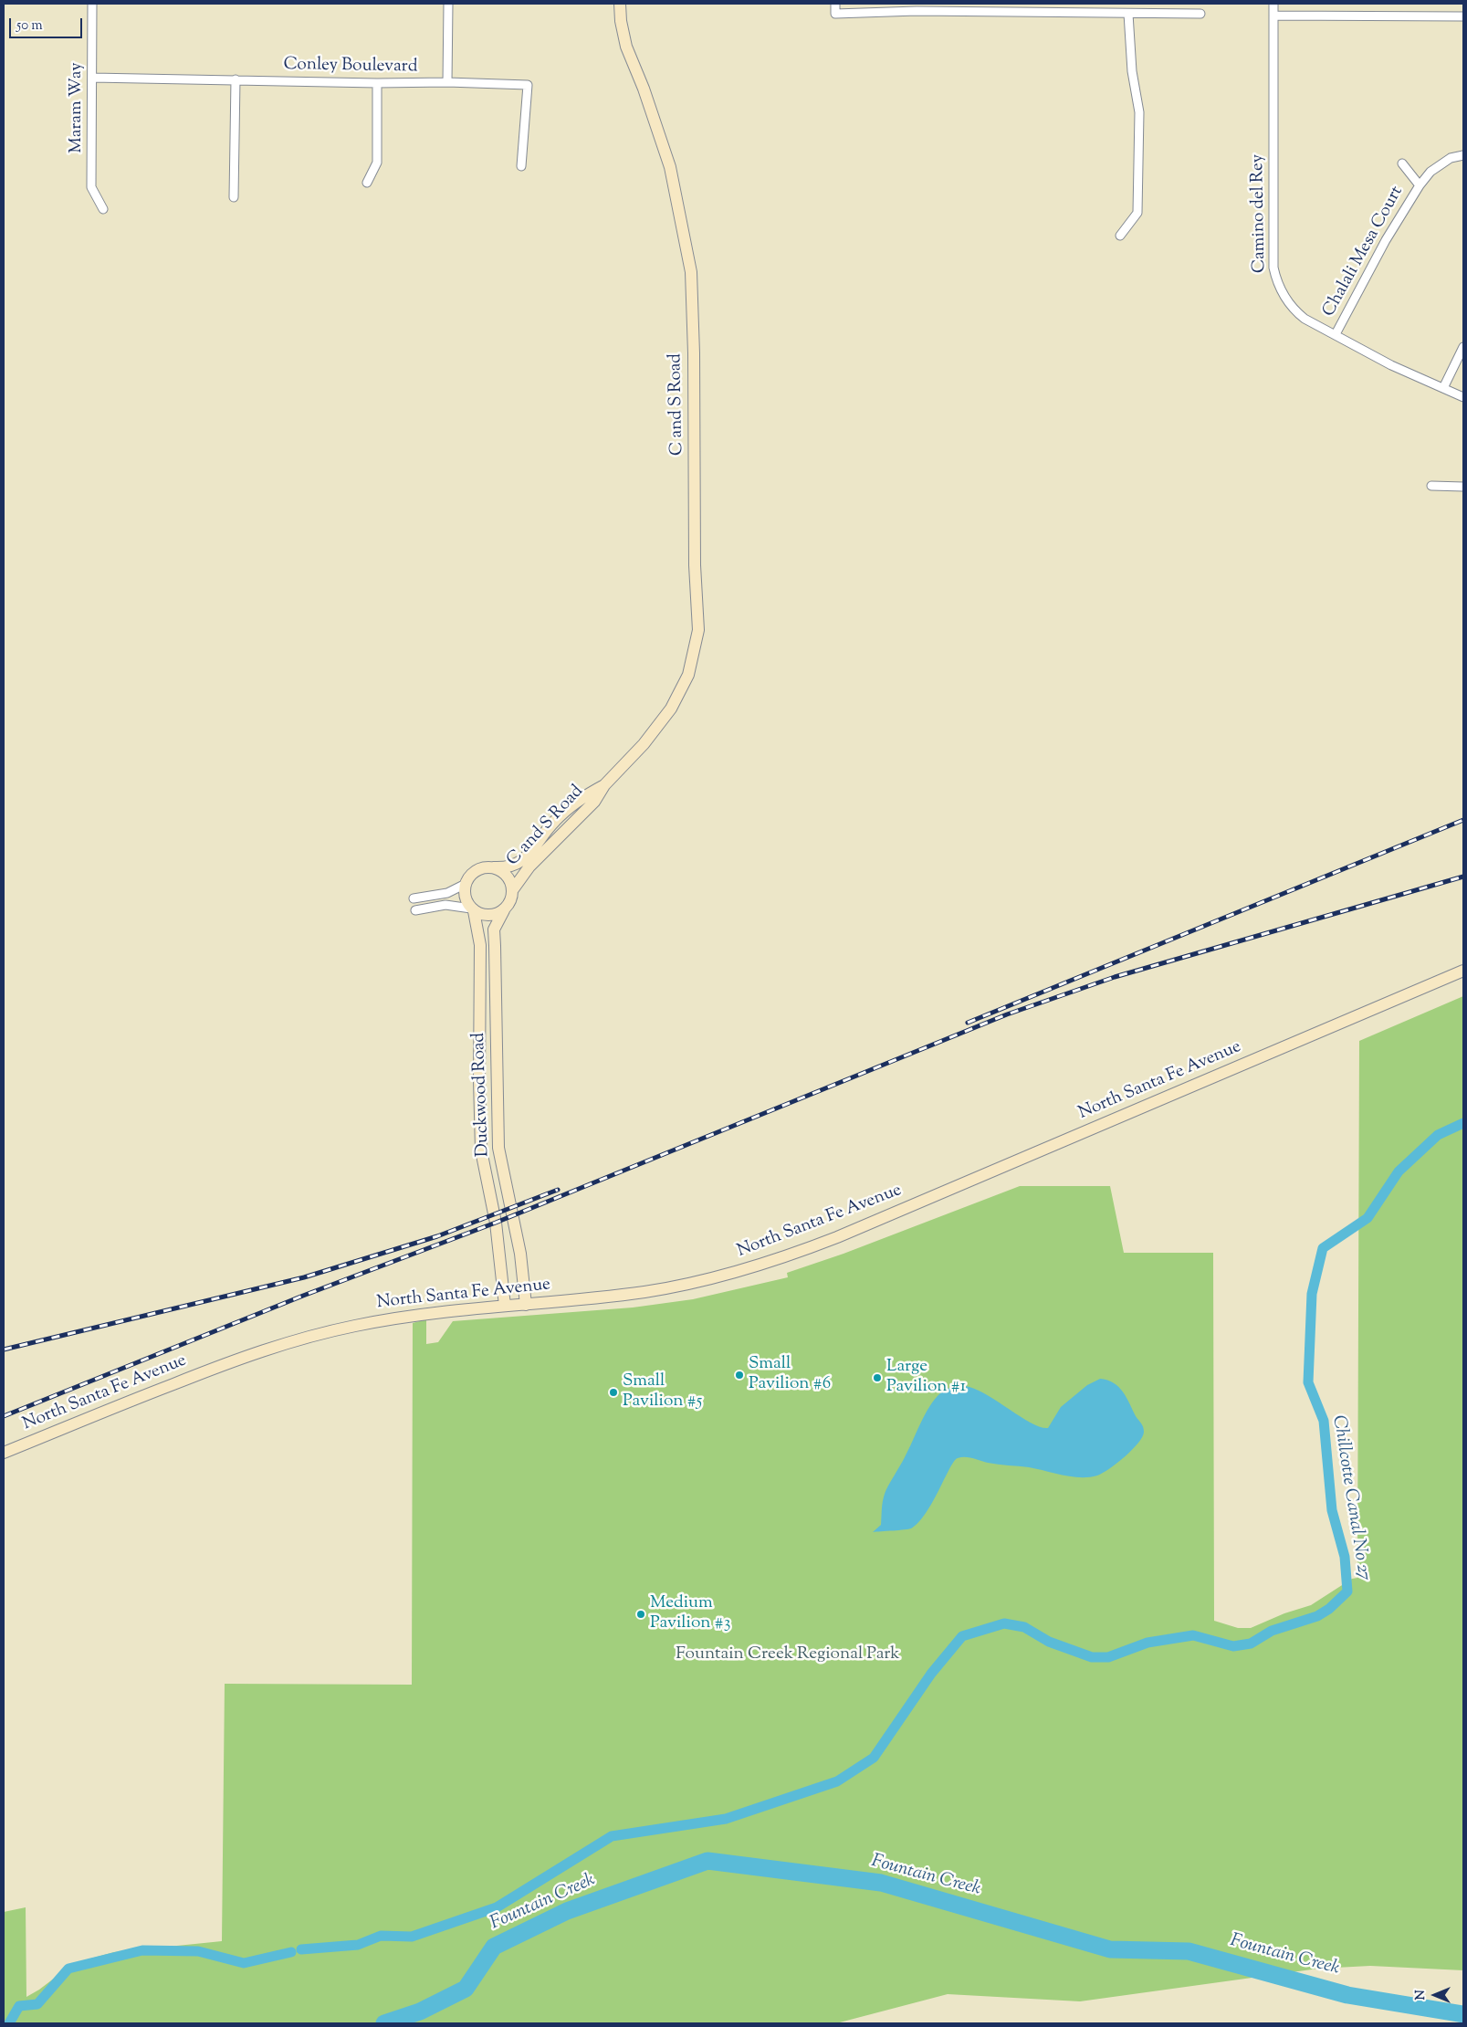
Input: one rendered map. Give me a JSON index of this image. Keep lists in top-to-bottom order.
{
  "streets": {
    "main road": ["C and S Road", "North Santa Fe Avenue", "Duckwood Road"],
    "street": [
      "Conley Boulevard",
      "Maram Way",
      "Camino del Rey",
      "Chalali Mesa Court"
    ]
  },
  "crossings": [
    ["Conley Boulevard", "Maram Way"],
    ["Camino del Rey", "Chalali Mesa Court"],
    ["C and S Road", "Duckwood Road"],
    ["North Santa Fe Avenue", "Duckwood Road"]
  ],
  "water": ["Chillcotte Canal No 27", "Fountain Creek"],
  "parks": ["Fountain Creek Regional Park"],
  "places": [
    "Small Pavilion #6",
    "Large Pavilion #1",
    "Small Pavilion #5",
    "Medium Pavilion #3"
  ],
  "scale_bar": "50 m",
  "north": "left"
}
